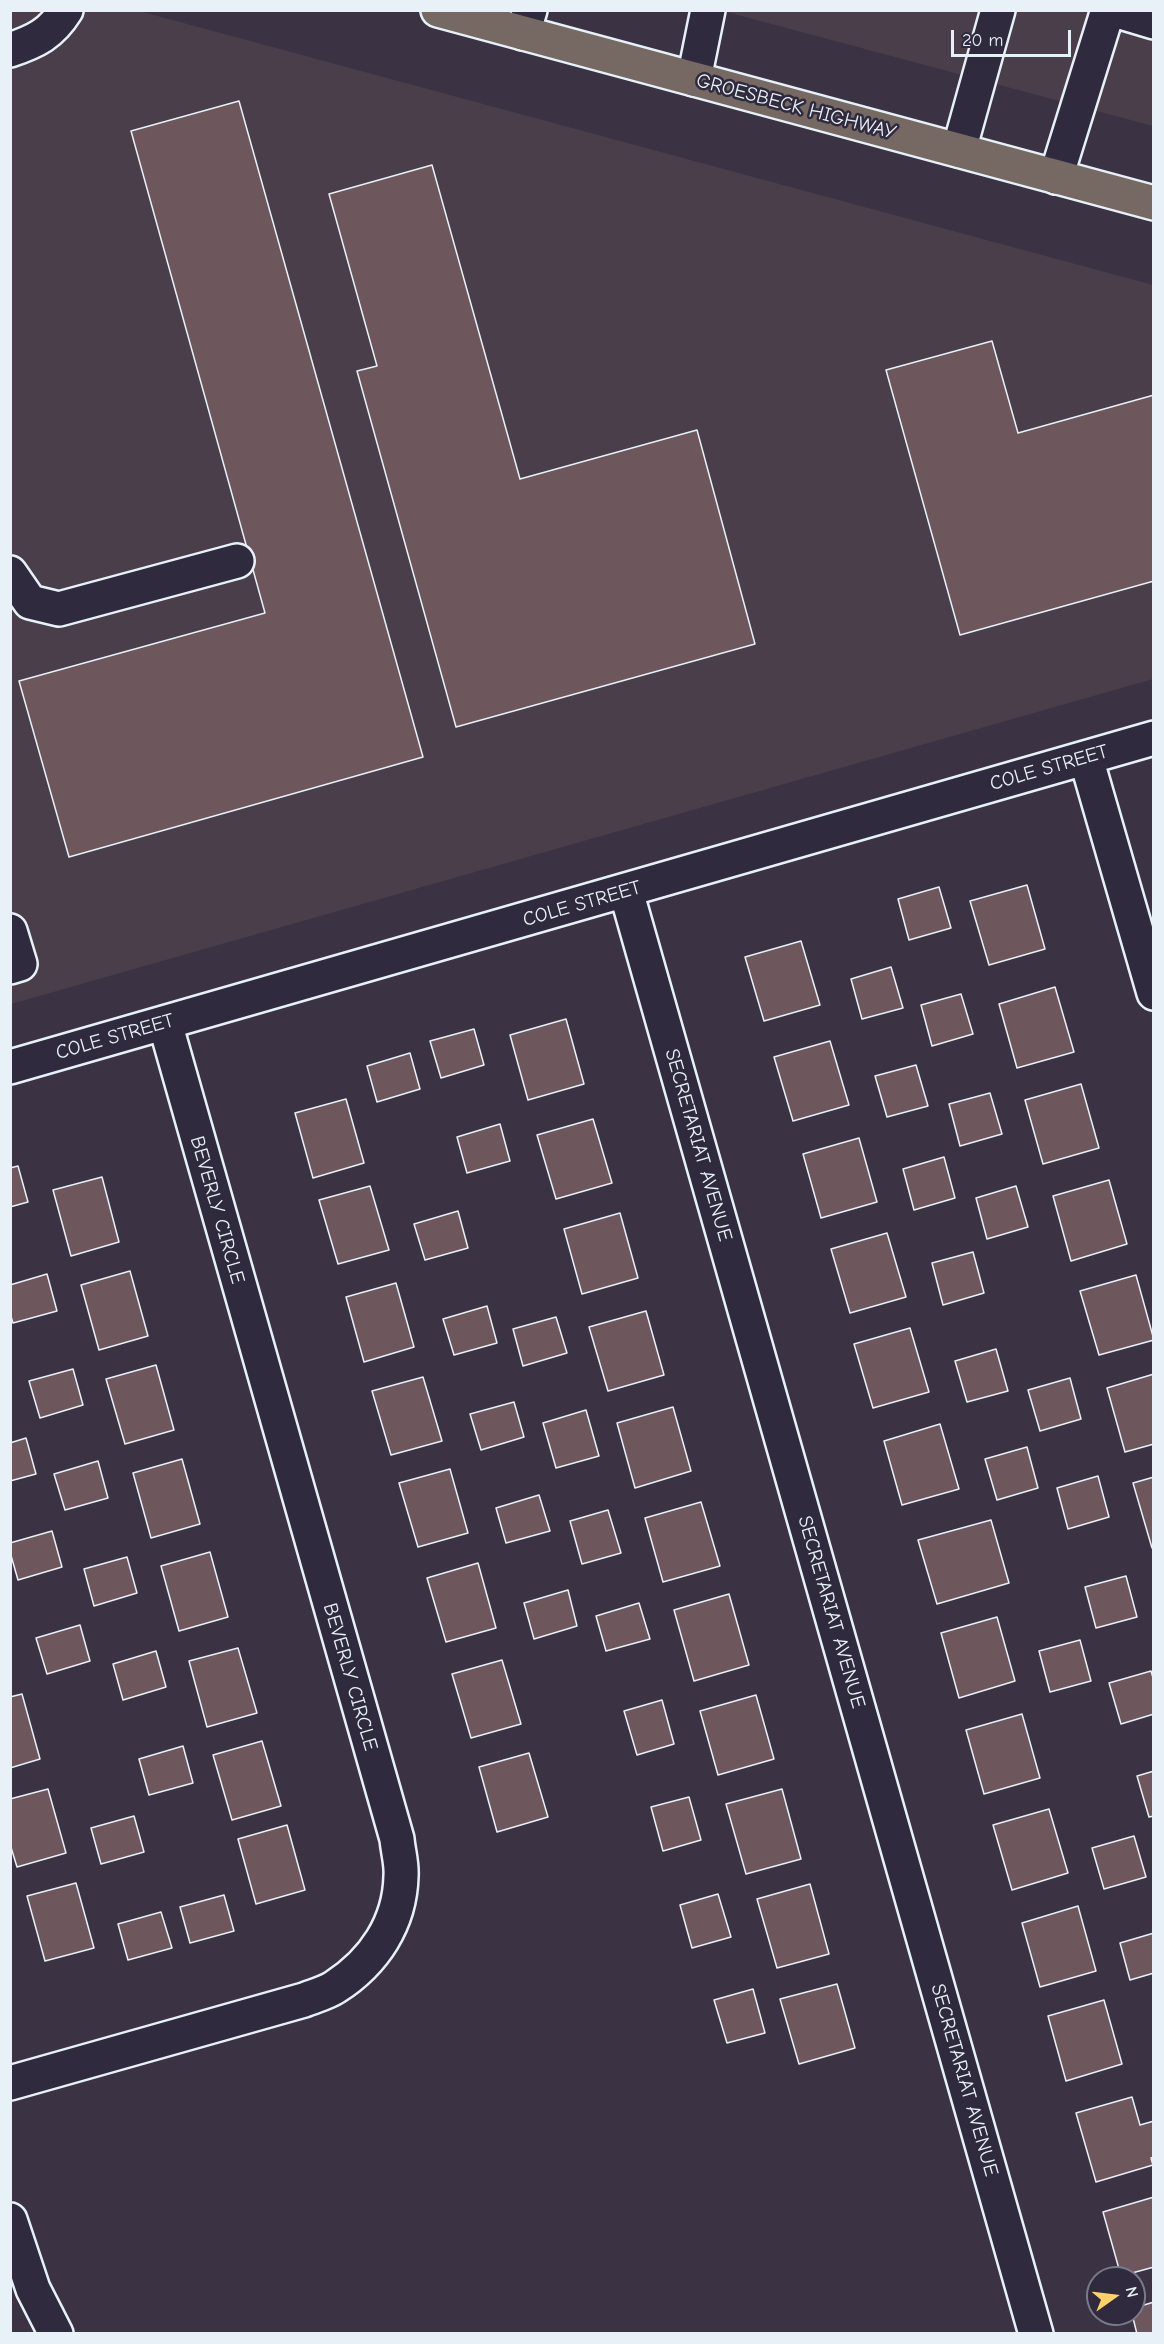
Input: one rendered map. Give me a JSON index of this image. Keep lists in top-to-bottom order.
{
  "streets": {
    "main road": ["GROESBECK HIGHWAY"],
    "street": ["COLE STREET", "SECRETARIAT AVENUE", "BEVERLY CIRCLE"]
  },
  "crossings": [
    ["COLE STREET", "SECRETARIAT AVENUE"],
    ["COLE STREET", "BEVERLY CIRCLE"]
  ],
  "scale_bar": "20 m",
  "north": "right"
}
